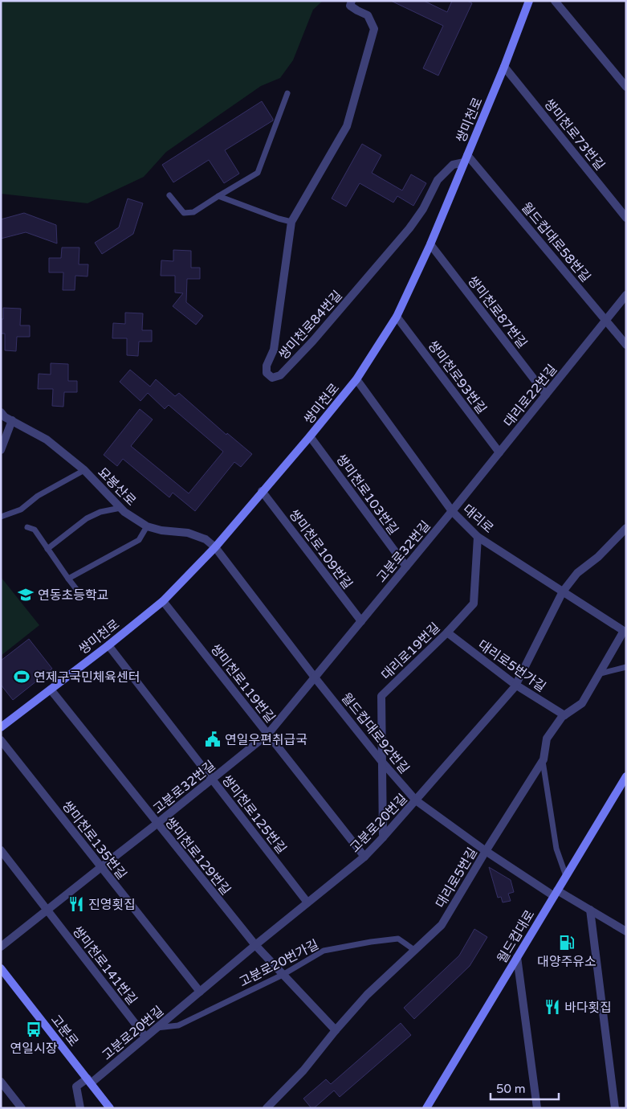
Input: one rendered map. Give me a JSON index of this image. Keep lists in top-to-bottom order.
{
  "streets": {
    "street": [
      "쌍미천로",
      "쌍미천로73번길",
      "월드컵대로58번길",
      "쌍미천로87번길",
      "쌍미천로84번길",
      "쌍미천로93번길",
      "대리로22번길",
      "묘봉산로",
      "쌍미천로103번길",
      "대리로",
      "쌍미천로109번길",
      "고분로32번길",
      "대리로19번길",
      "대리로5번가길",
      "쌍미천로119번길",
      "월드컵대로92번길",
      "쌍미천로125번길",
      "고분로20번길",
      "쌍미천로135번길",
      "쌍미천로129번길",
      "대리로5번길",
      "월드컵대로",
      "쌍미천로141번길",
      "고분로"
    ],
    "lane": ["고분로20번가길"]
  },
  "crossings": [
    ["쌍미천로", "쌍미천로73번길"],
    ["쌍미천로", "월드컵대로58번길"],
    ["쌍미천로", "쌍미천로87번길"],
    ["쌍미천로", "쌍미천로84번길"],
    ["쌍미천로", "쌍미천로93번길"],
    ["쌍미천로", "묘봉산로"],
    ["쌍미천로", "쌍미천로103번길"],
    ["쌍미천로", "대리로"],
    ["쌍미천로", "쌍미천로109번길"],
    ["쌍미천로", "쌍미천로119번길"],
    ["쌍미천로", "월드컵대로92번길"],
    ["쌍미천로", "쌍미천로125번길"],
    ["쌍미천로", "쌍미천로129번길"],
    ["월드컵대로58번길", "쌍미천로84번길"],
    ["월드컵대로58번길", "대리로22번길"],
    ["쌍미천로87번길", "대리로22번길"],
    ["쌍미천로93번길", "대리로22번길"],
    ["대리로22번길", "대리로"],
    ["대리로22번길", "고분로32번길"],
    ["묘봉산로", "월드컵대로92번길"],
    ["쌍미천로103번길", "고분로32번길"],
    ["대리로", "고분로32번길"],
    ["대리로", "대리로19번길"],
    ["대리로", "고분로20번길"],
    ["대리로", "대리로5번길"],
    ["쌍미천로109번길", "고분로32번길"],
    ["고분로32번길", "쌍미천로119번길"],
    ["고분로32번길", "월드컵대로92번길"],
    ["고분로32번길", "쌍미천로125번길"],
    ["고분로32번길", "쌍미천로135번길"],
    ["고분로32번길", "쌍미천로129번길"],
    ["고분로32번길", "쌍미천로141번길"],
    ["대리로19번길", "대리로5번가길"],
    ["대리로19번길", "월드컵대로92번길"],
    ["대리로19번길", "고분로20번길"],
    ["대리로5번가길", "고분로20번길"],
    ["대리로5번가길", "대리로5번길"],
    ["쌍미천로119번길", "고분로20번길"],
    ["월드컵대로92번길", "고분로20번길"],
    ["월드컵대로92번길", "대리로5번길"],
    ["월드컵대로92번길", "월드컵대로"],
    ["쌍미천로125번길", "고분로20번길"],
    ["고분로20번길", "쌍미천로135번길"],
    ["고분로20번길", "쌍미천로129번길"],
    ["고분로20번길", "고분로20번가길"],
    ["고분로20번길", "쌍미천로141번길"],
    ["고분로20번길", "고분로"],
    ["쌍미천로129번길", "대리로5번길"],
    ["쌍미천로129번길", "고분로20번가길"],
    ["대리로5번길", "고분로20번가길"]
  ],
  "places": {
    "school or university": ["연동초등학교"],
    "sports": ["연제구국민체육센터"],
    "public building": ["연일우편취급국"],
    "restaurant": ["진영횟집", "바다횟집"],
    "fuel station": ["대양주유소"],
    "bus stop": ["연일시장"]
  },
  "scale_bar": "50 m"
}
